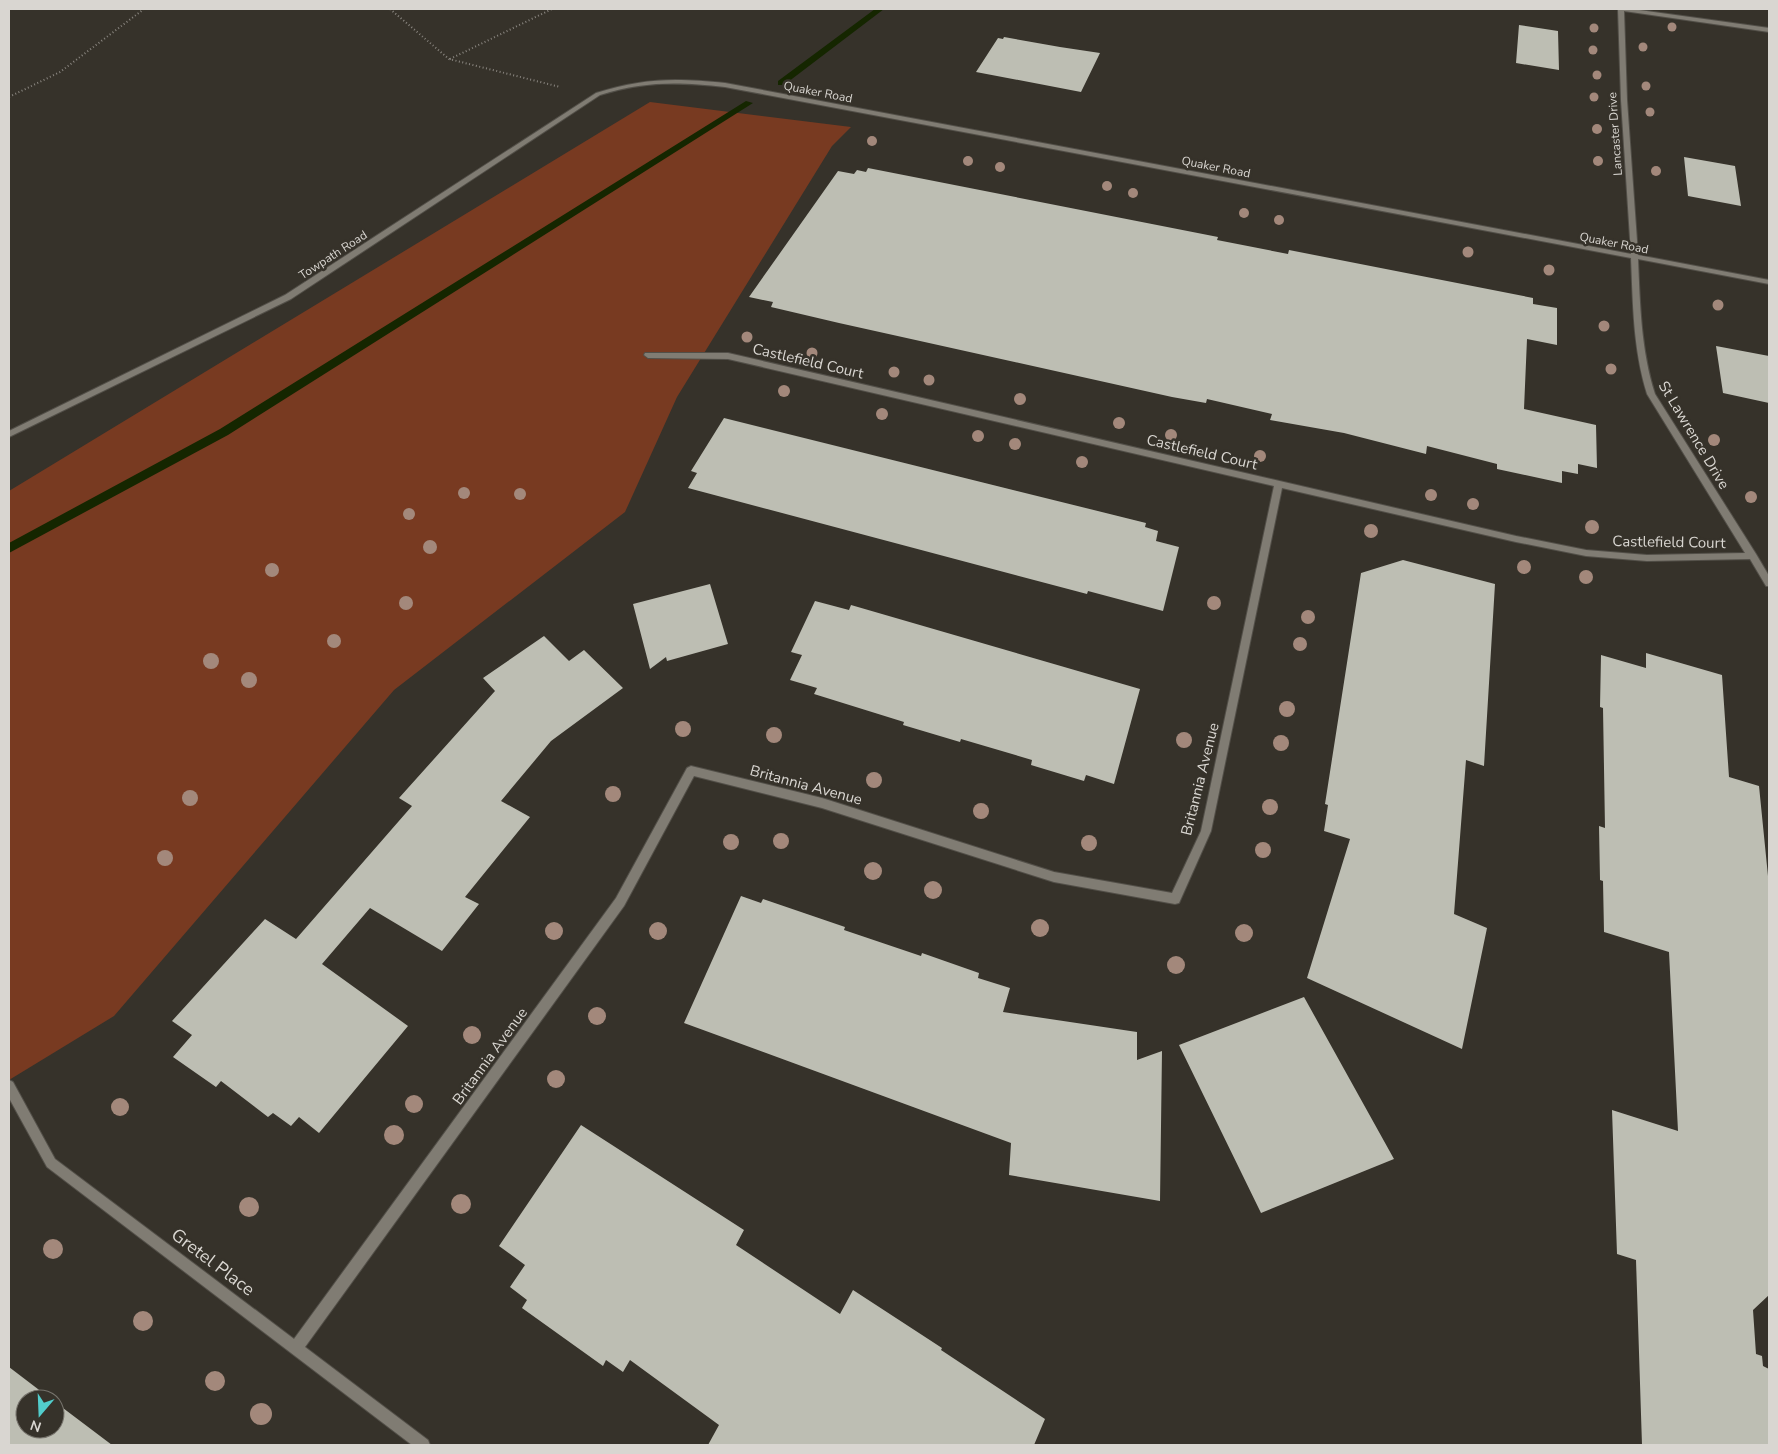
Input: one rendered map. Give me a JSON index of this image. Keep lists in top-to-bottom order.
{
  "streets": {
    "street": [
      "Quaker Road",
      "Lancaster Drive",
      "Towpath Road",
      "Castlefield Court",
      "St Lawrence Drive",
      "Britannia Avenue",
      "Gretel Place"
    ]
  },
  "crossings": [
    ["Quaker Road", "Lancaster Drive"],
    ["Quaker Road", "Towpath Road"],
    ["Quaker Road", "St Lawrence Drive"],
    ["Lancaster Drive", "St Lawrence Drive"],
    ["Castlefield Court", "St Lawrence Drive"],
    ["Castlefield Court", "Britannia Avenue"],
    ["Britannia Avenue", "Gretel Place"]
  ],
  "north": "bottom"
}
